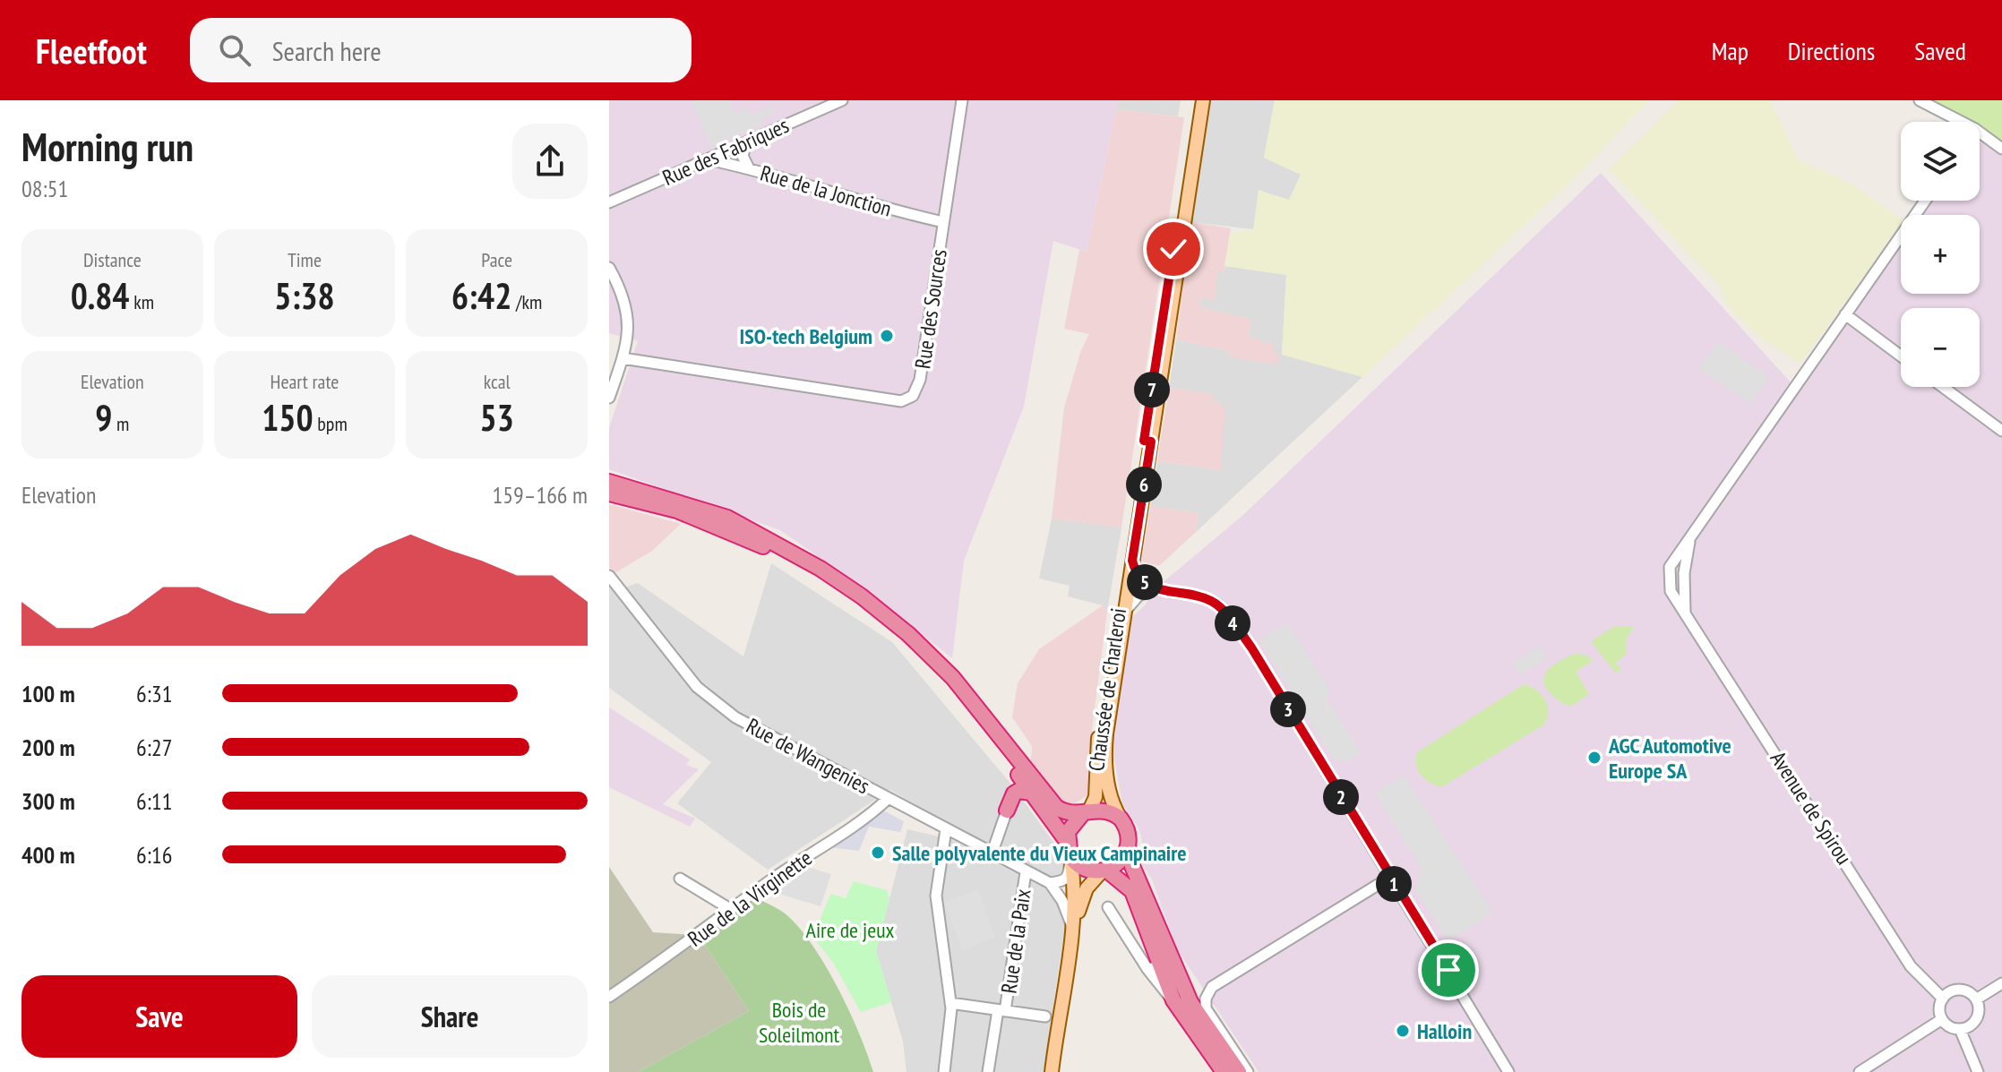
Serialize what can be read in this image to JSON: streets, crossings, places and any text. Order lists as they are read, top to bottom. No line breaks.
{"streets":{"main road":["Chaussée de Charleroi"],"street":["Rue des Fabriques","Rue de la Jonction","Rue des Sources","Rue de Wangenies","Avenue de Spirou","Rue de la Virginette","Rue de la Paix"]},"crossings":[["Rue des Fabriques","Rue de la Jonction"],["Rue de la Jonction","Rue des Sources"],["Rue de Wangenies","Rue de la Virginette"],["Rue de Wangenies","Rue de la Paix"]],"parks":["Aire de jeux","Bois de Soleilmont"],"places":["ISO-tech Belgium","AGC Automotive Europe SA","Salle polyvalente du Vieux Campinaire","Halloin"],"page":{"header":"Fleetfoot","search":"Search here","nav":["Map","Directions","Saved"],"heading":["Morning run","08:51"],"map_buttons":["+","−"],"stats":[["Distance","0.84 km"],["Time","5:38"],["Pace","6:42 /km"],["Elevation","9 m"],["Heart rate","150 bpm"],["kcal","53"]],"pins":["7","6","5","4","3","2","1"],"chart":["Elevation","159–166 m"],"list":[{"name":"100 m","note":"6:31"},{"name":"200 m","note":"6:27"},{"name":"300 m","note":"6:11"},{"name":"400 m","note":"6:16"}],"buttons":["Save","Share"]}}
